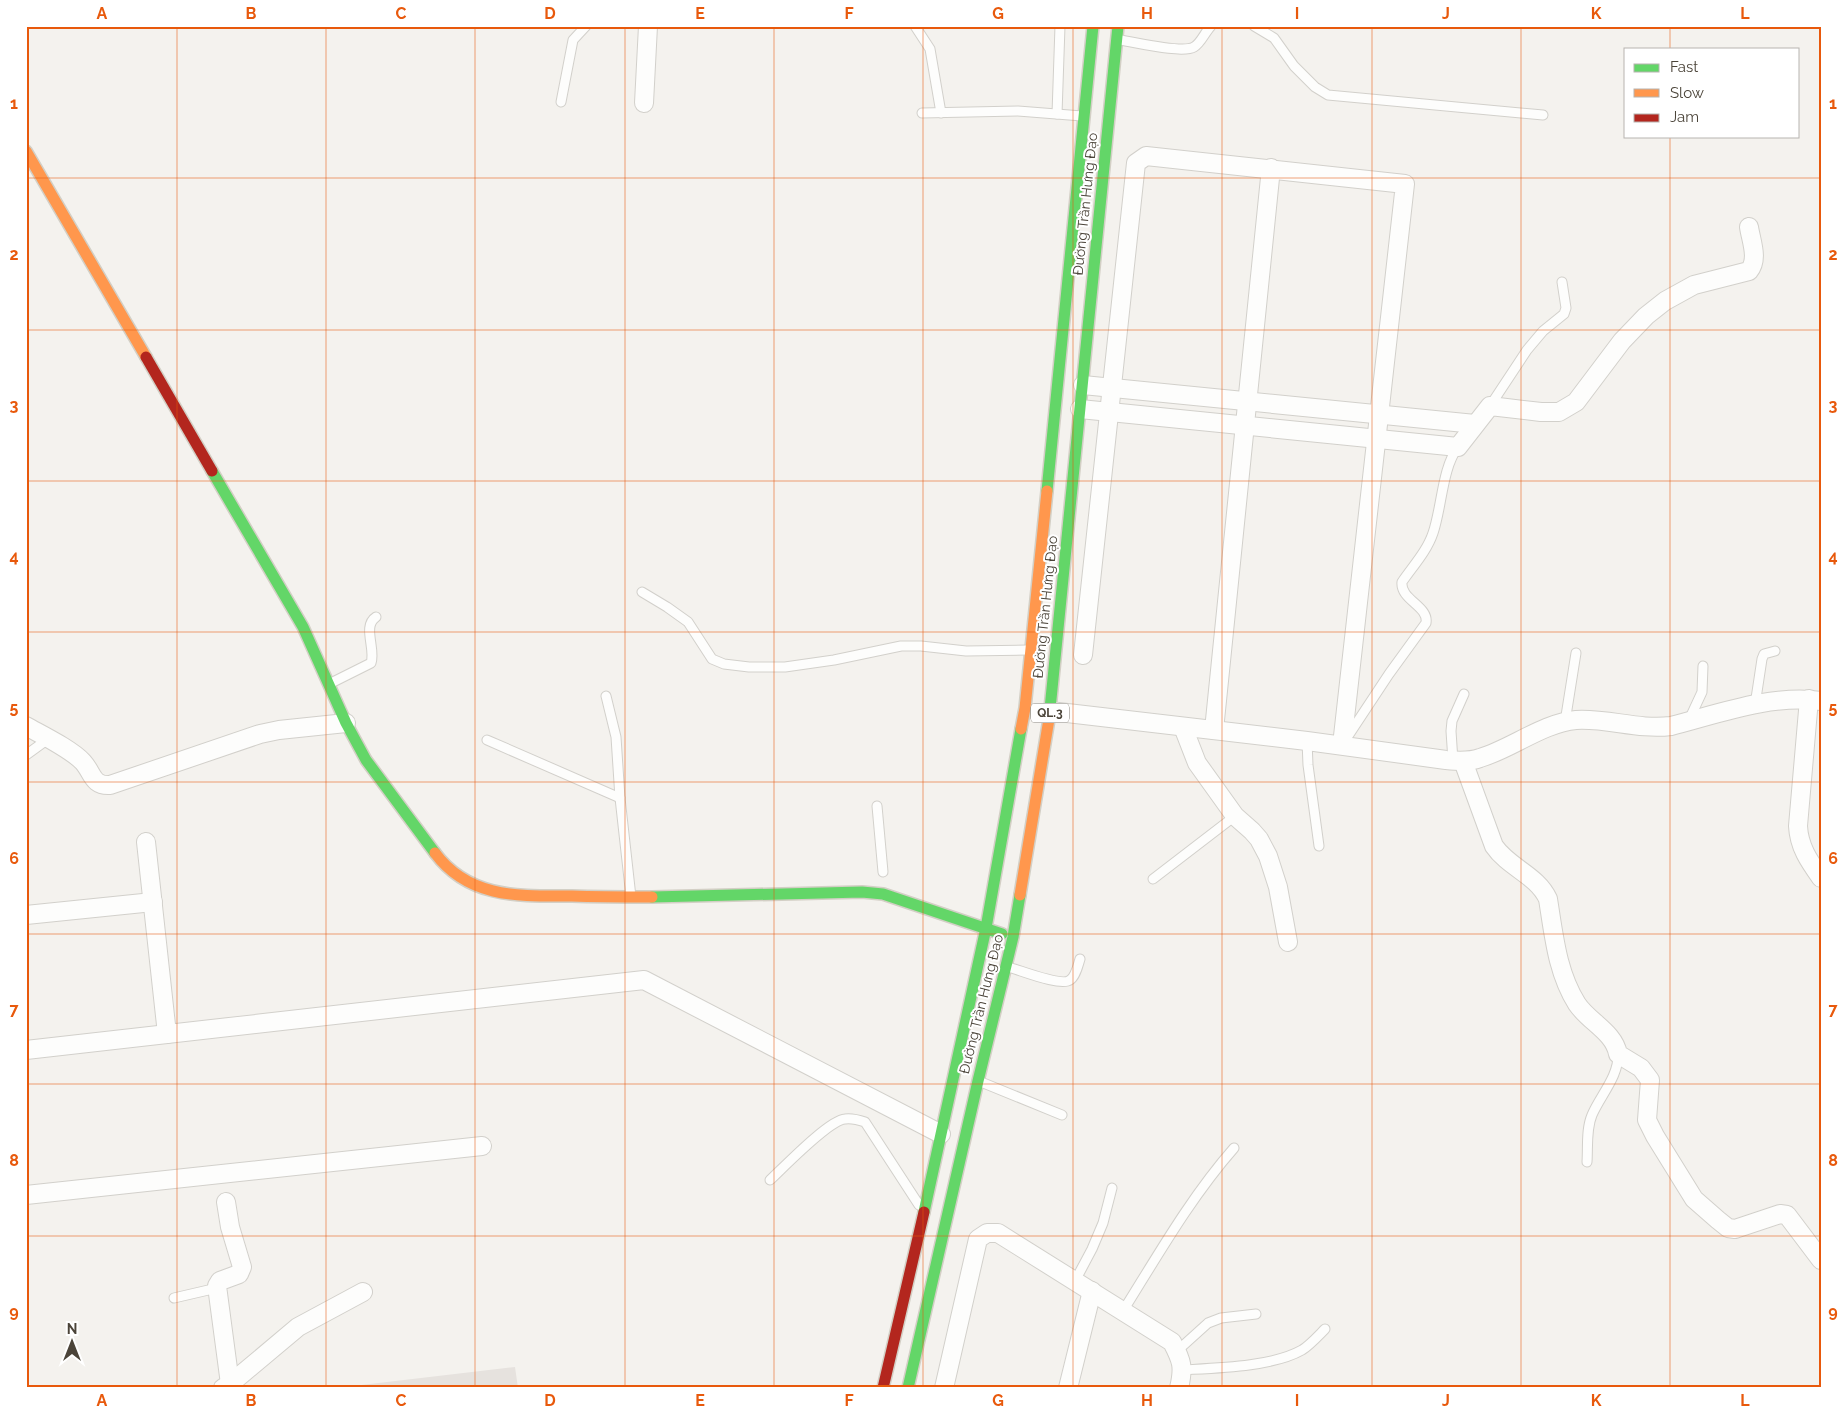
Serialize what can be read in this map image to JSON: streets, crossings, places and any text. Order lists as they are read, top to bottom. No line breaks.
{"streets":{"main road":["Đường Trần Hưng Đạo","QL.3"]},"legend":["Fast","Slow","Jam"],"north":"top","grid":{"columns":["A","B","C","D","E","F","G","H","I","J","K","L"],"rows":["1","2","3","4","5","6","7","8","9"]}}
